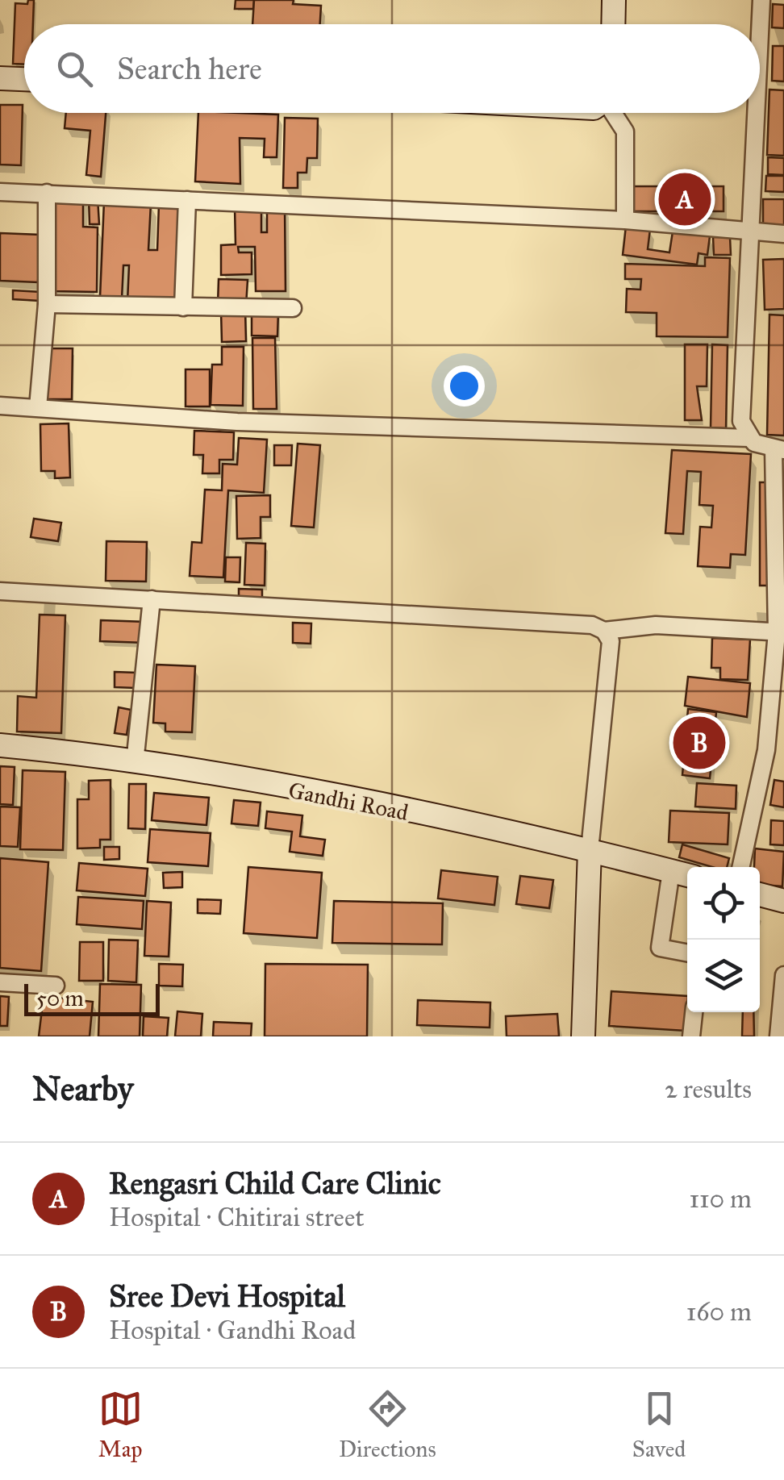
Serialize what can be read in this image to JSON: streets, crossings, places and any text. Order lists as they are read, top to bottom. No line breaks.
{"streets":{"street":["Gandhi Road"]},"scale_bar":"50 m","page":{"search":"Search here","pins":["A","B"],"scale":"50 m","heading":["Nearby","2 results"],"list":[{"mark":"A","name":"Rengasri Child Care Clinic","note":"Hospital · Chitirai street","value":"110 m"},{"mark":"B","name":"Sree Devi Hospital","note":"Hospital · Gandhi Road","value":"160 m"}],"nav":["Map","Directions","Saved"]}}
